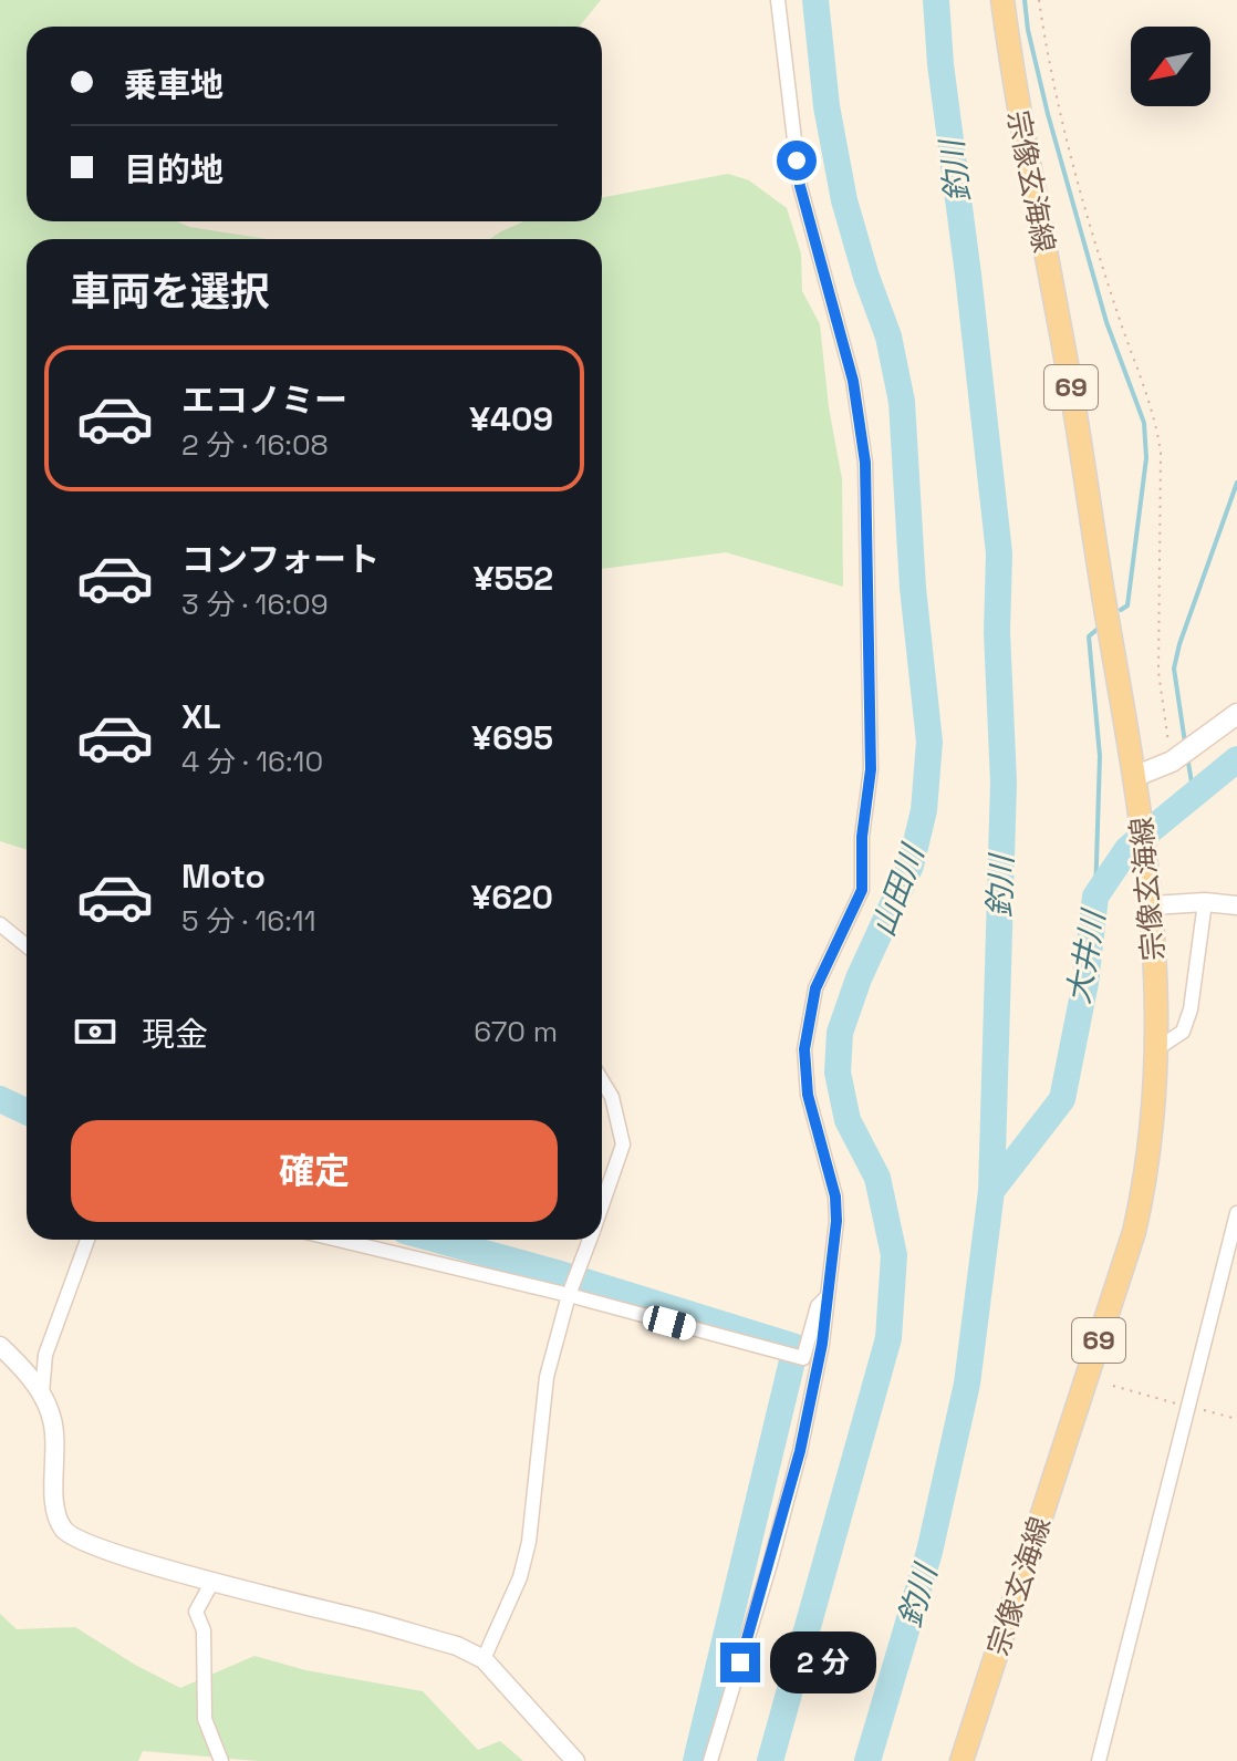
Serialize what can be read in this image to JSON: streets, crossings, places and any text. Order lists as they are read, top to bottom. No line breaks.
{"streets":{"main road":["宗像玄海線","69"]},"water":["釣川","山田川","大井川"],"north":"bottom left","page":{"banner":["乗車地","目的地"],"heading":"車両を選択","list":[{"name":"エコノミー","note":"2 分 · 16:08","value":"¥409"},{"name":"コンフォート","note":"3 分 · 16:09","value":"¥552"},{"name":"XL","note":"4 分 · 16:10","value":"¥695"},{"name":"Moto","note":"5 分 · 16:11","value":"¥620"}],"pay":["現金","670 m"],"buttons":"確定","bubble":"2 分"}}
